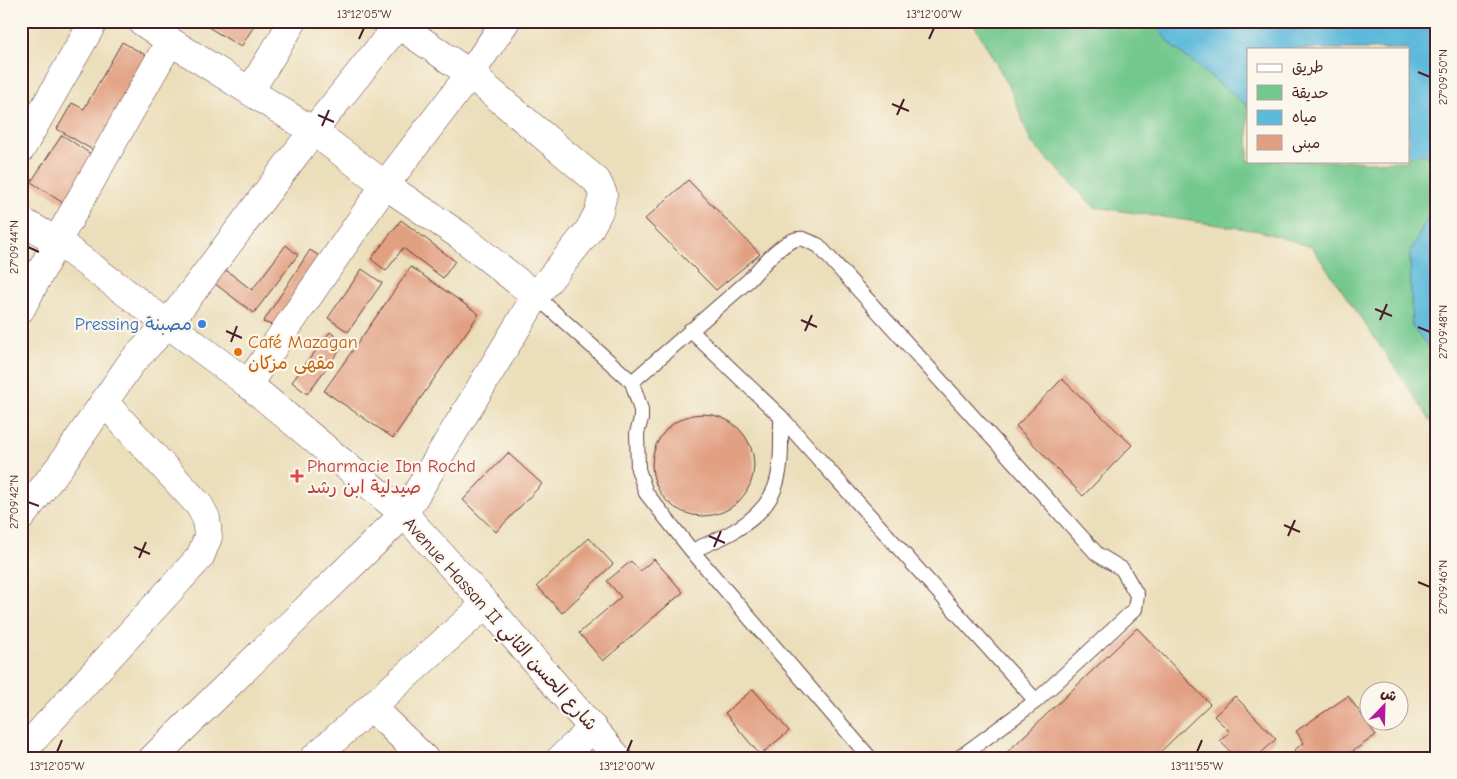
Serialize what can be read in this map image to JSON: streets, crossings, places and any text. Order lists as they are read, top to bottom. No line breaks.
{"streets":{"street":["Avenue Hassan II شارع الحسن الثاني"]},"places":{"other":["Pressing مصبنة","Café Mazagan مقهى مزكان"],"health":["Pharmacie Ibn Rochd صيدلية ابن رشد"]},"legend":["طريق","حديقة","مياه","مبنى"],"north":"top right","coordinates":["13°12'05\"W","13°12'00\"W","27°09'50\"N","27°09'44\"N","27°09'48\"N","27°09'42\"N","27°09'46\"N","13°11'55\"W"]}
